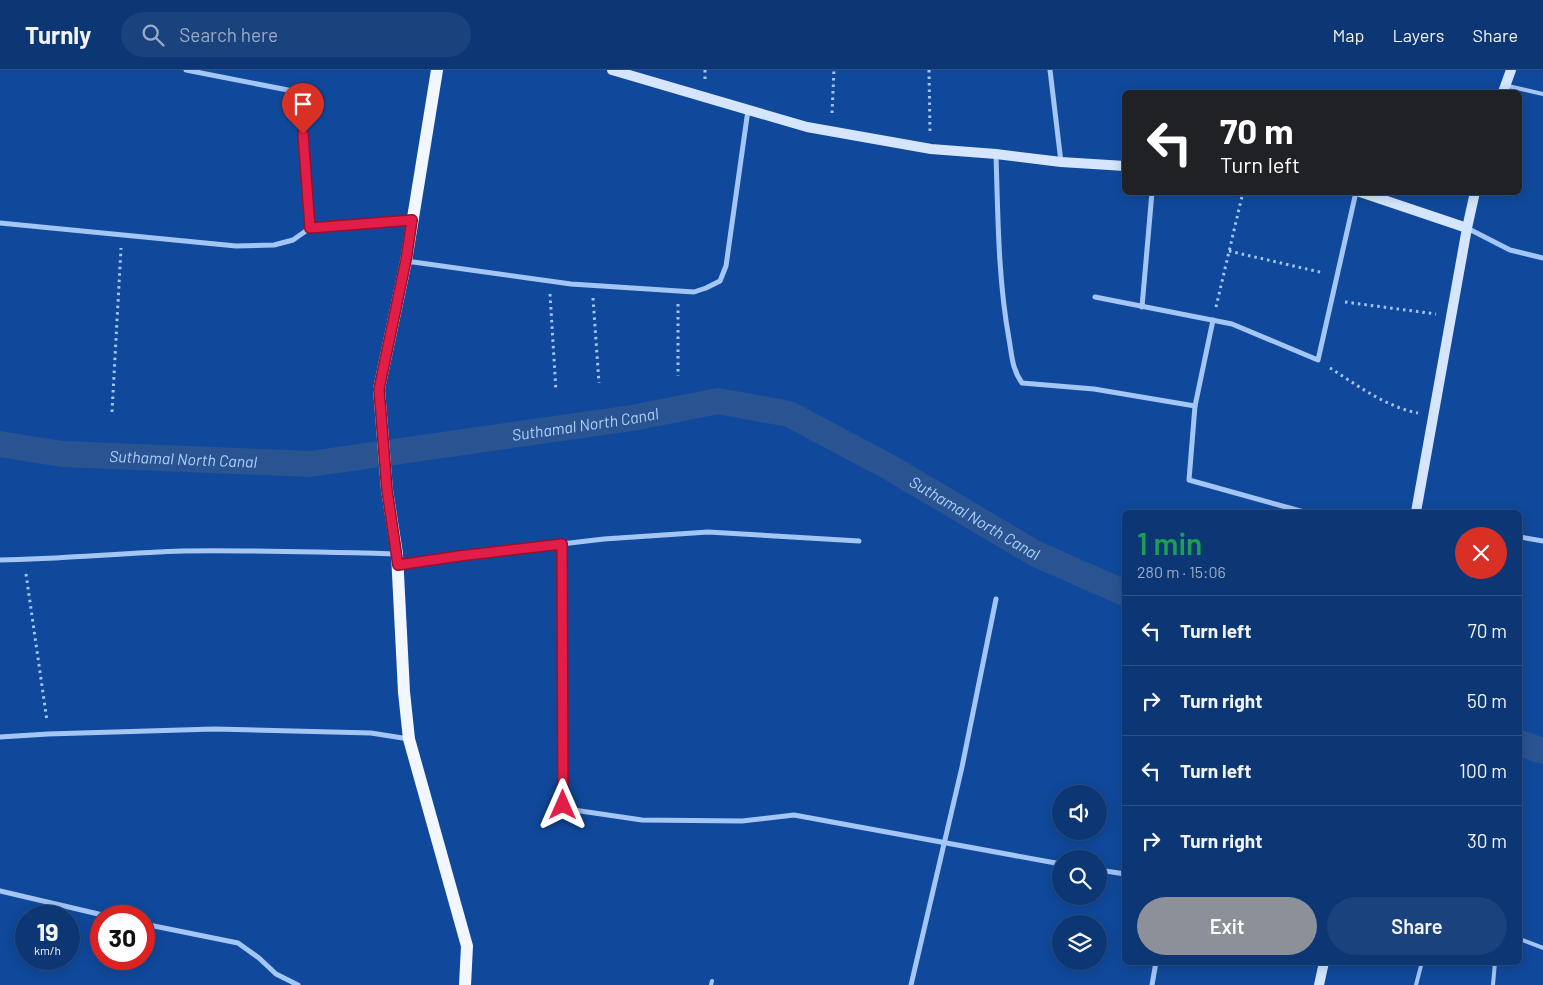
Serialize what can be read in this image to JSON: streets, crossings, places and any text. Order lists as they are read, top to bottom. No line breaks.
{"water":["Suthamal North Canal"],"page":{"header":"Turnly","search":"Search here","nav":["Map","Layers","Share"],"turn":["70 m","Turn left"],"heading":["1 min","280 m · 15:06"],"list":[{"name":"Turn left","value":"70 m"},{"name":"Turn right","value":"50 m"},{"name":"Turn left","value":"100 m"},{"name":"Turn right","value":"30 m"}],"buttons":["Exit","Share"],"speed":"19 km/h","limit":"30"}}
